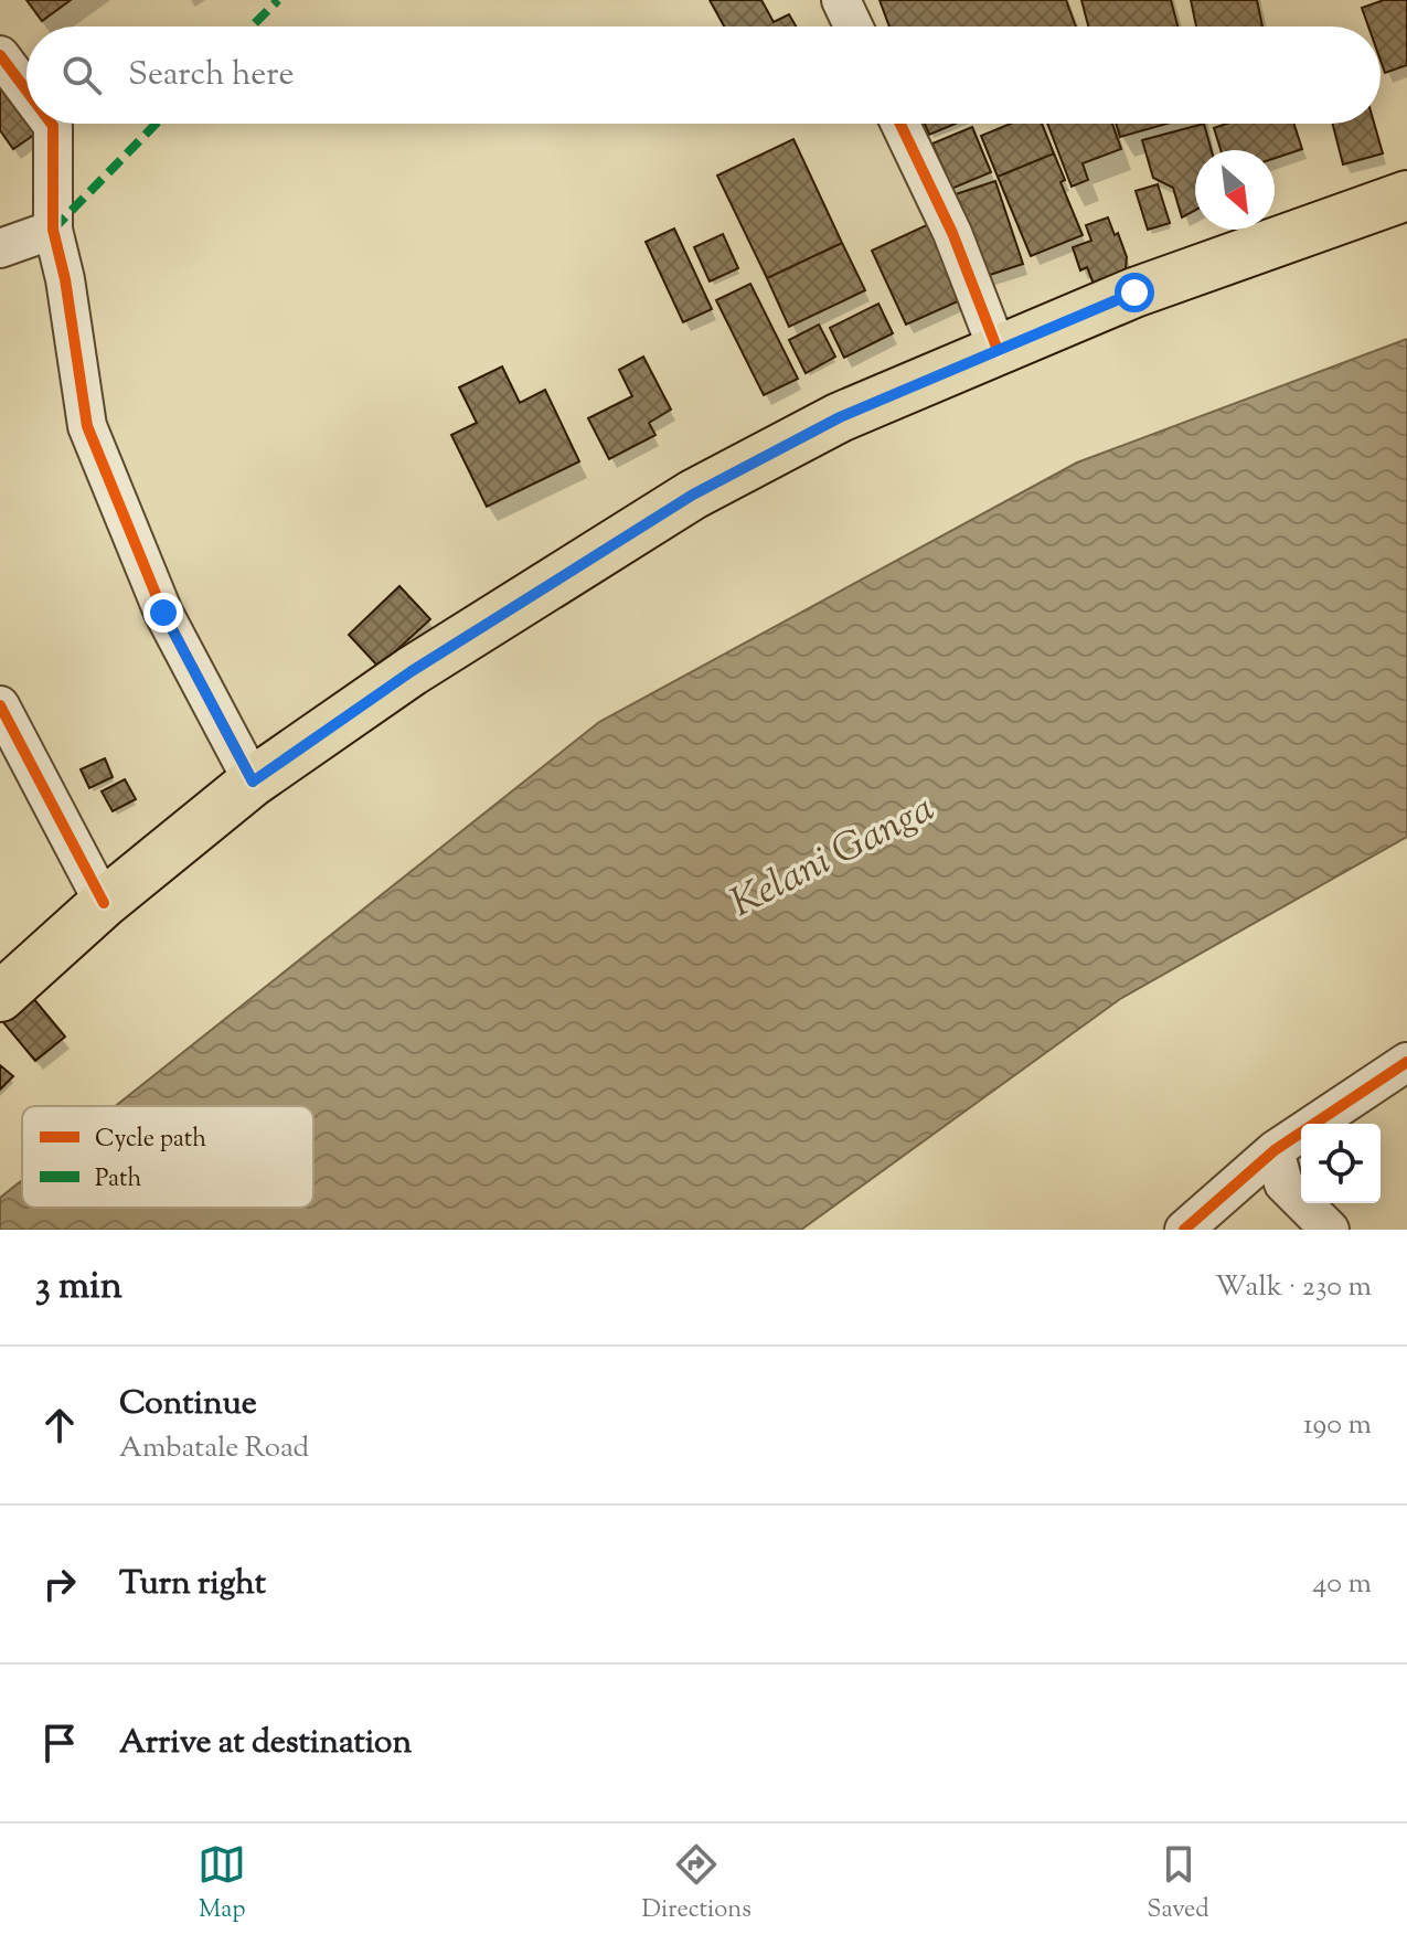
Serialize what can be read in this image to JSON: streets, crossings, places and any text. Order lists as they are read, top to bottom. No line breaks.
{"water":["Kelani Ganga"],"legend":["Cycle path","Path"],"north":"bottom right","page":{"search":"Search here","heading":["3 min","Walk · 230 m"],"list":[["Continue","Ambatale Road","190 m"],["Turn right","40 m"],"Arrive at destination"],"nav":["Map","Directions","Saved"]}}
